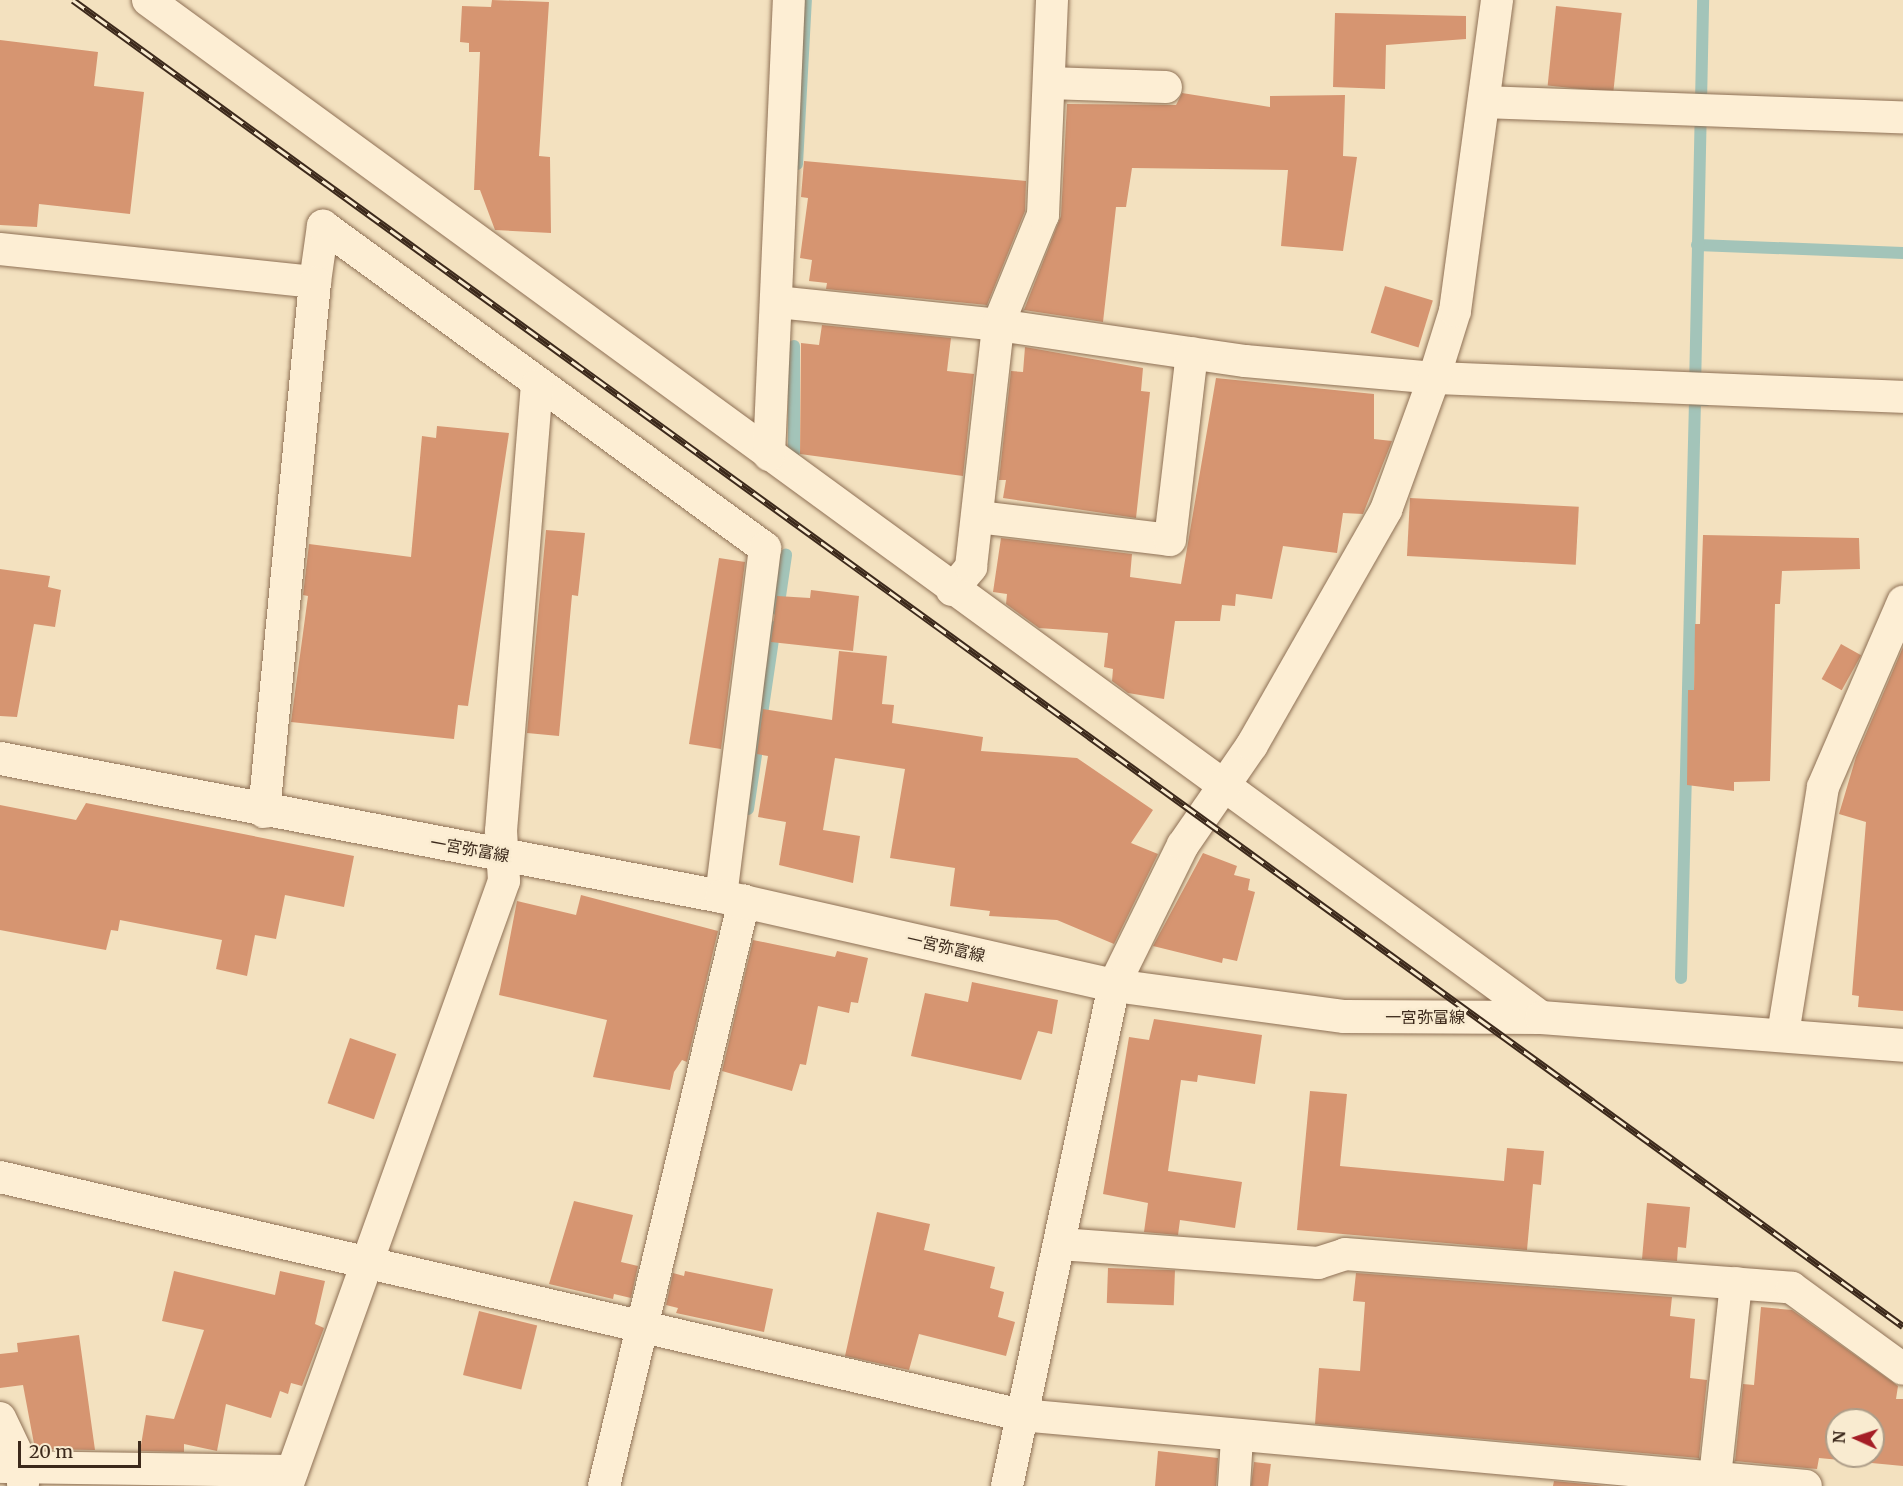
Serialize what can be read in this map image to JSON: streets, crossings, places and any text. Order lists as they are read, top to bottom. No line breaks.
{"streets":{"main road":["一宮弥富線"]},"scale_bar":"20 m","north":"left"}
